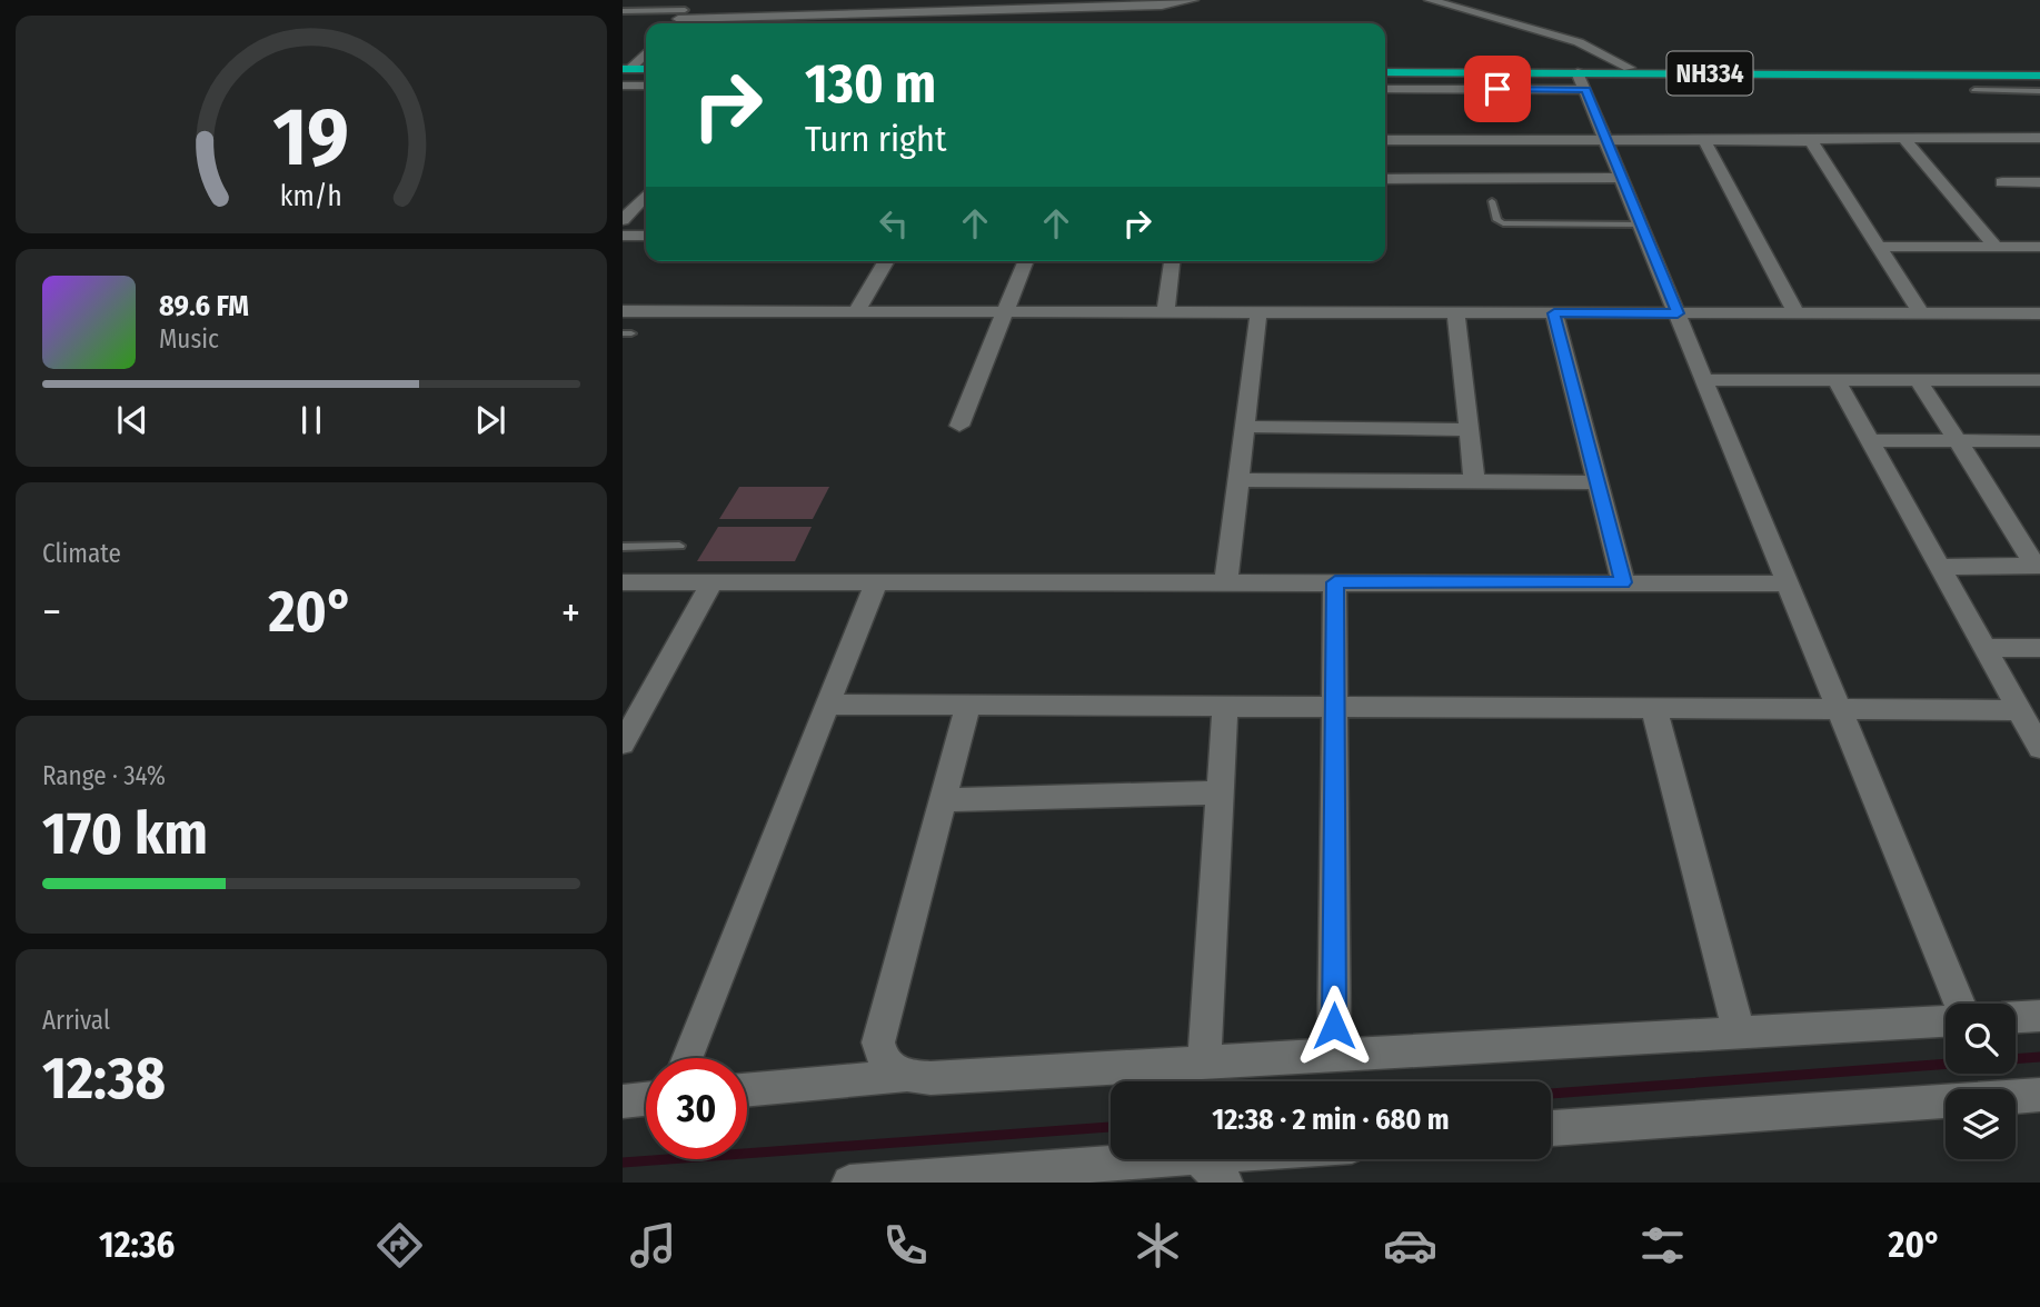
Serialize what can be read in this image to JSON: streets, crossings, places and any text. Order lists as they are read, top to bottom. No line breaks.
{"streets":{"highway":["NH334"]},"page":{"turn":["130 m","Turn right"],"song":["89.6 FM","Music"],"tile":["Climate",["Range · 34%","170 km"],["Arrival","12:38"]],"heat":["−","20°","+"],"limit":"30","trip":"12:38 · 2 min · 680 m","tabs":["12:36","20°"],"gauge":["19","km/h"]}}
